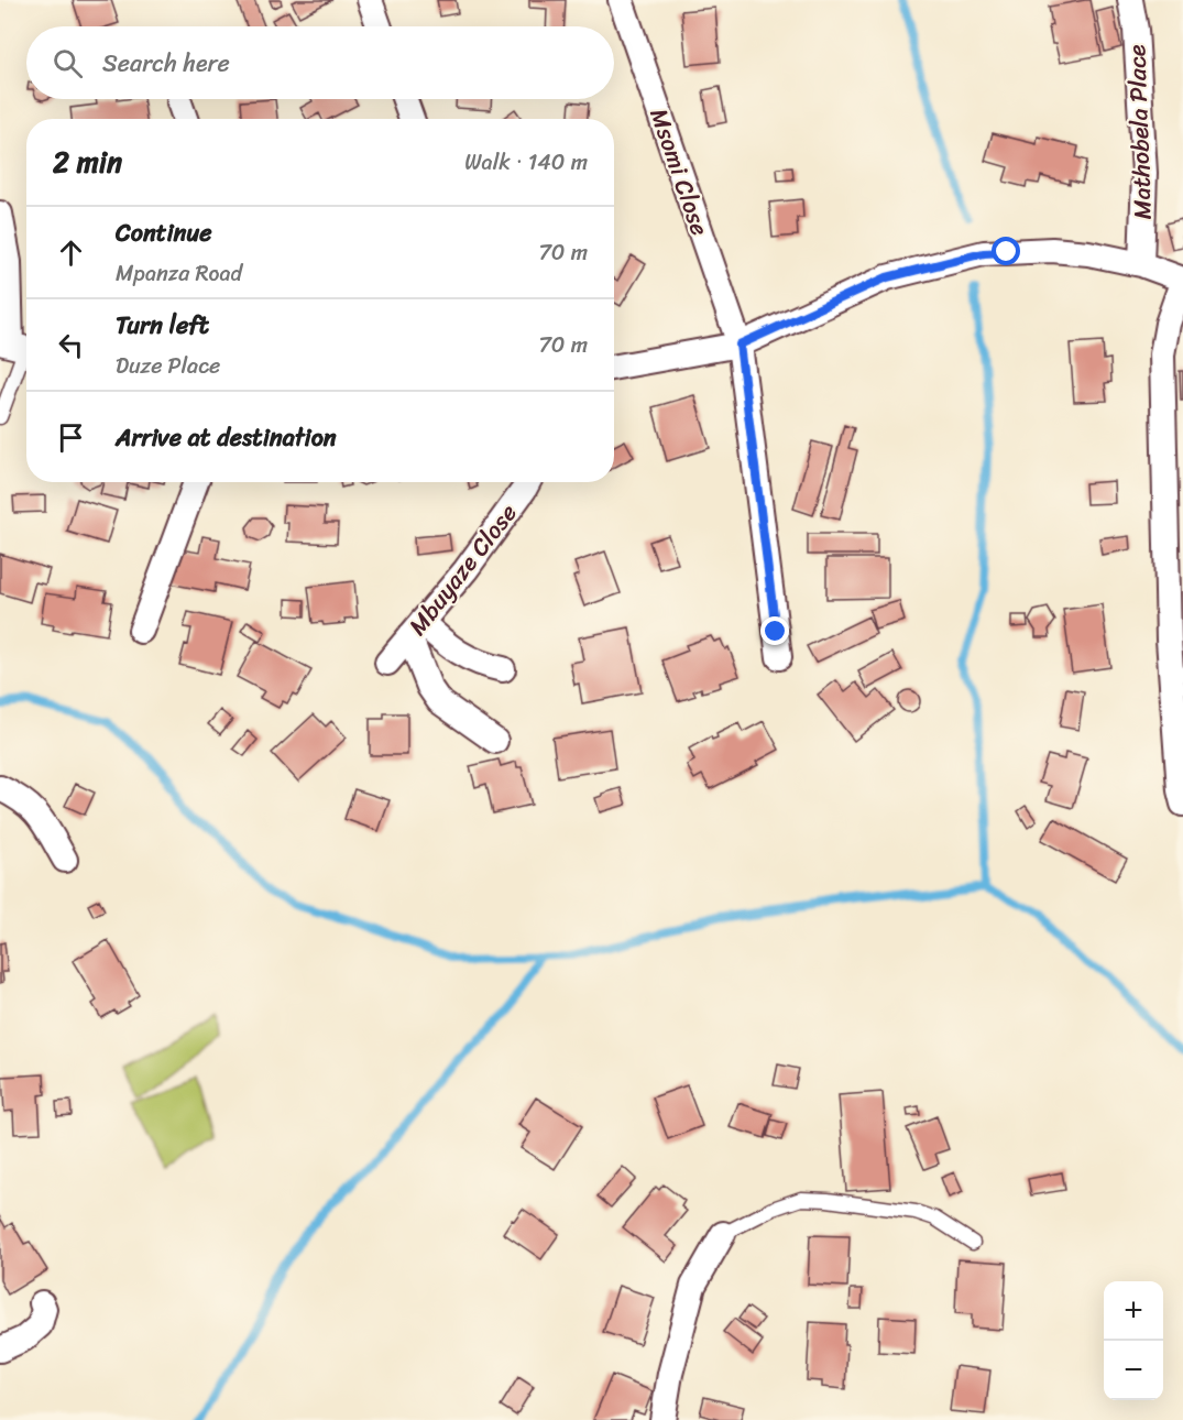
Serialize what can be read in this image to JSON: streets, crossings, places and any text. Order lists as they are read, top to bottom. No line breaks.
{"streets":{"street":["Mathobela Place","Msomi Close","Mbuyaze Close"]},"page":{"search":"Search here","heading":["2 min","Walk · 140 m"],"list":[["Continue","Mpanza Road","70 m"],["Turn left","Duze Place","70 m"],"Arrive at destination"],"map_buttons":["+","−"]}}
